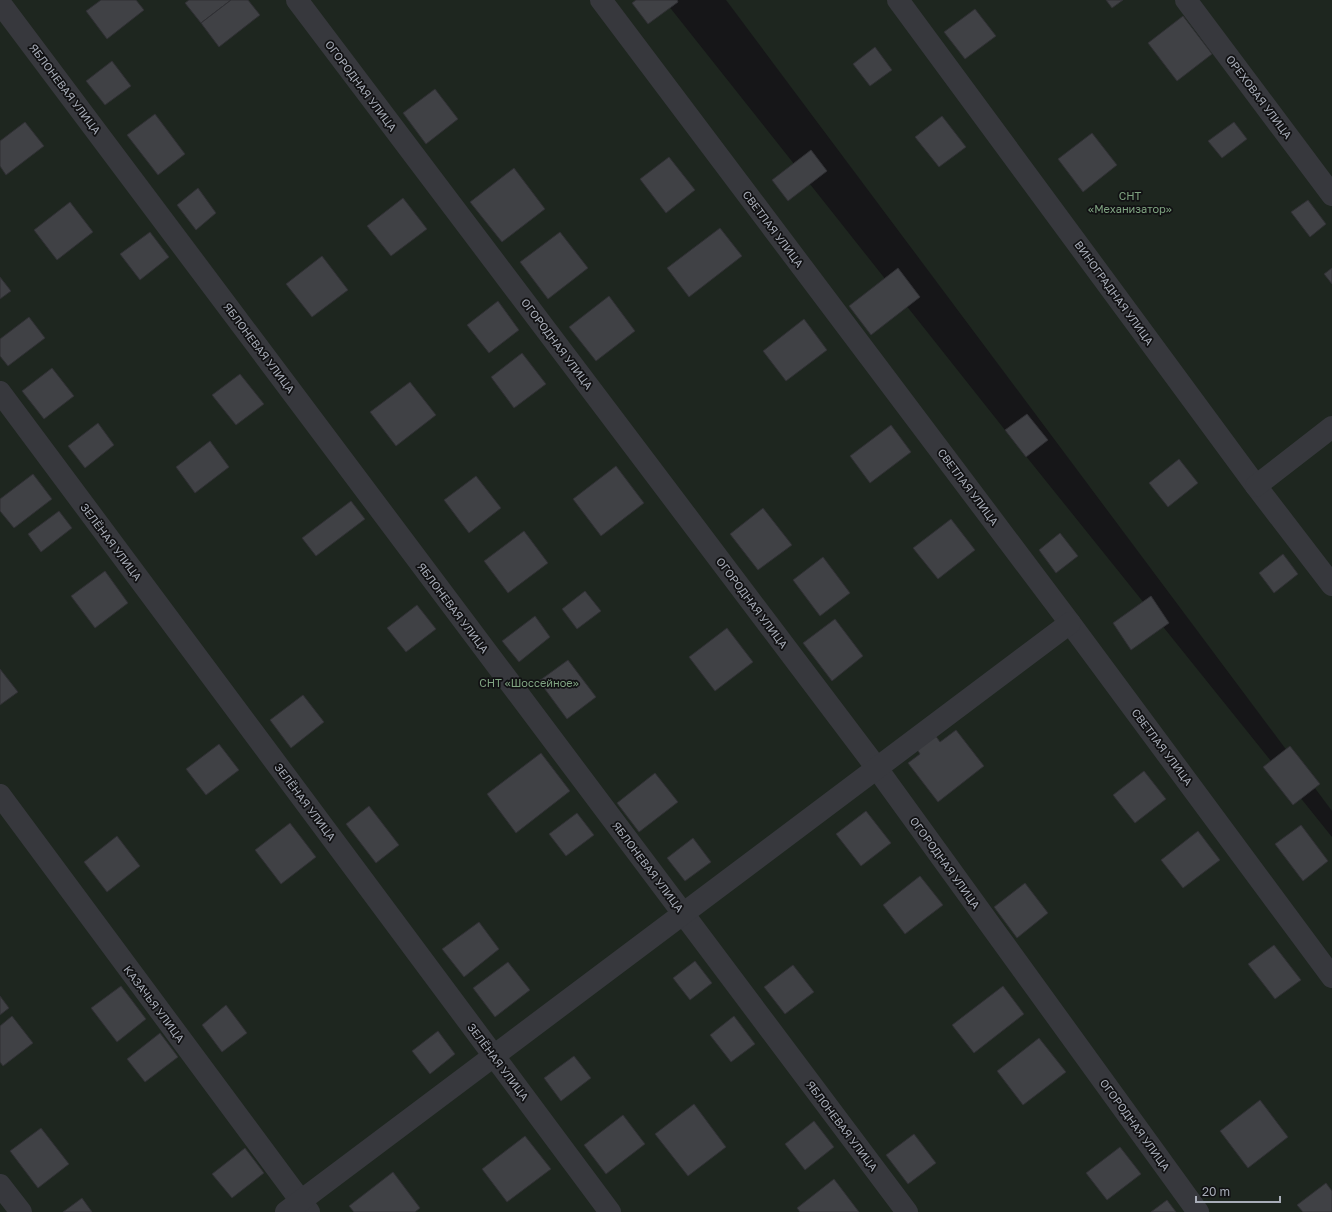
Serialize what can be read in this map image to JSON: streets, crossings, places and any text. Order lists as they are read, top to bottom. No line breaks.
{"streets":{"street":["ОГОРОДНАЯ УЛИЦА","ЯБЛОНЕВАЯ УЛИЦА","ОРЕХОВАЯ УЛИЦА","СВЕТЛАЯ УЛИЦА","ВИНОГРАДНАЯ УЛИЦА","ЗЕЛЁНАЯ УЛИЦА","КАЗАЧЬЯ УЛИЦА"]},"parks":["СНТ «Механизатор»","СНТ «Шоссейное»"],"scale_bar":"20 m"}
